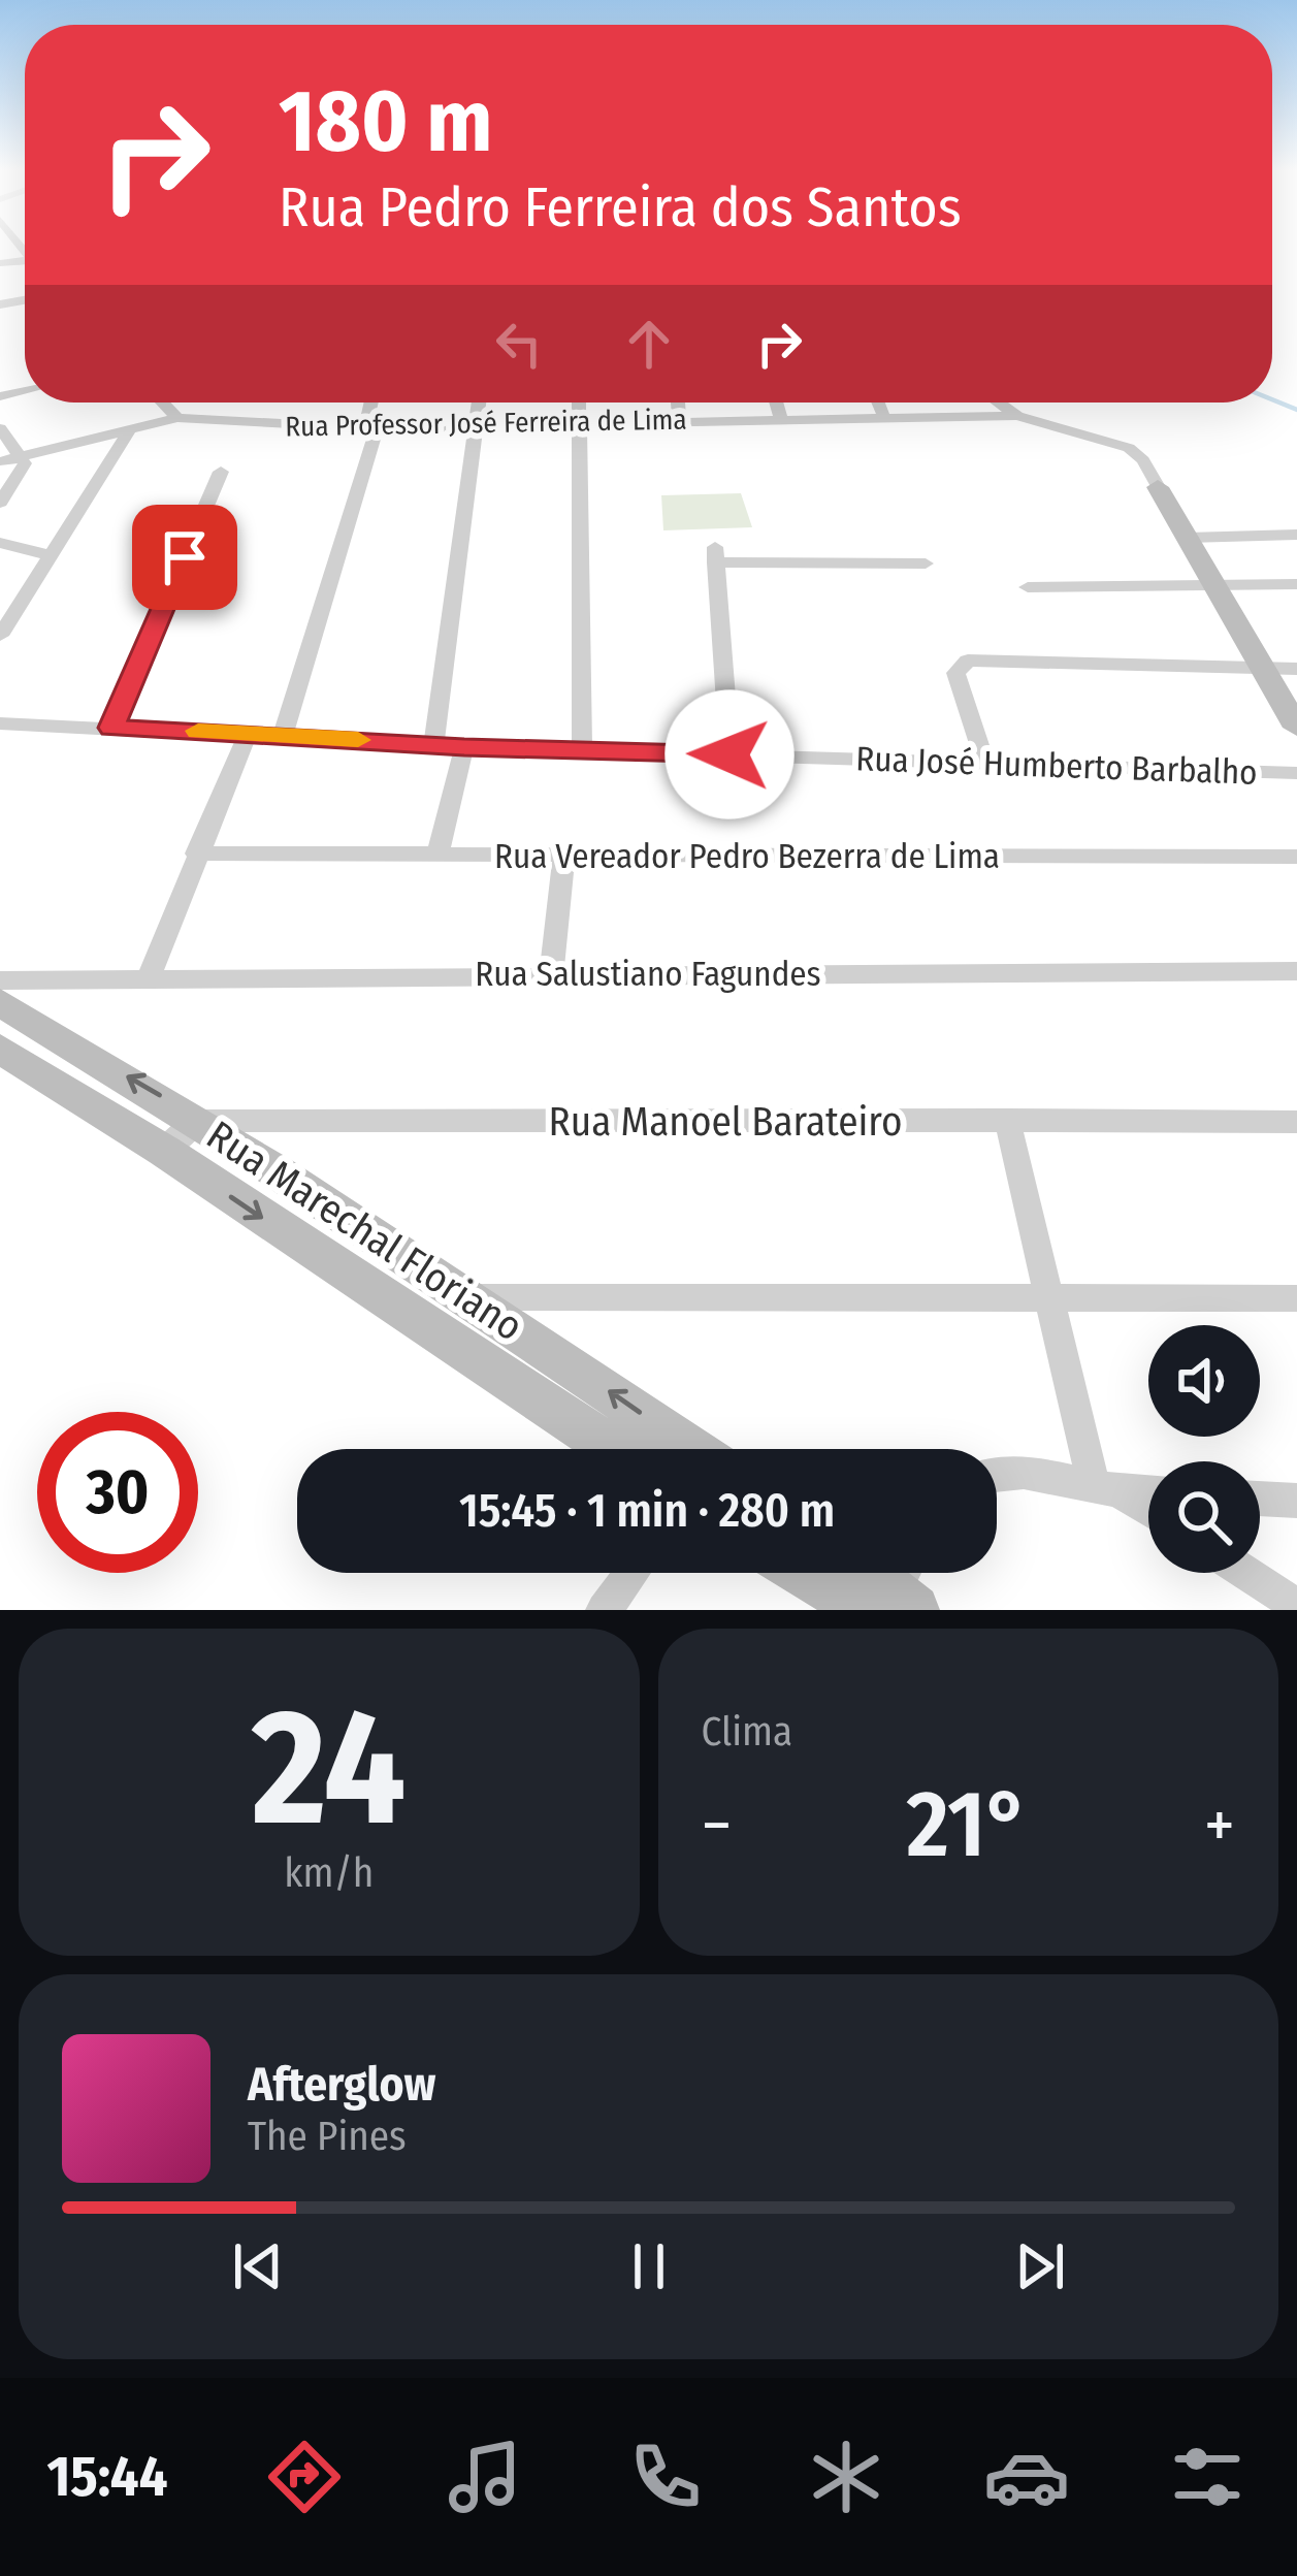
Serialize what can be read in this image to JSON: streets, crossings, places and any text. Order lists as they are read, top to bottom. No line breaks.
{"streets":{"street":["Rua Professor José Ferreira de Lima","Rua José Humberto Barbalho","Rua Vereador Pedro Bezerra de Lima","Rua Salustiano Fagundes","Rua Manoel Barateiro","Rua Marechal Floriano"]},"crossings":[["Rua Manoel Barateiro","Rua Marechal Floriano"]],"page":{"turn":["180 m","Rua Pedro Ferreira dos Santos"],"limit":"30","trip":"15:45 · 1 min · 280 m","tile":[["24","km/h"],"Clima"],"heat":["−","21°","+"],"song":["Afterglow","The Pines"],"tabs":"15:44"}}
